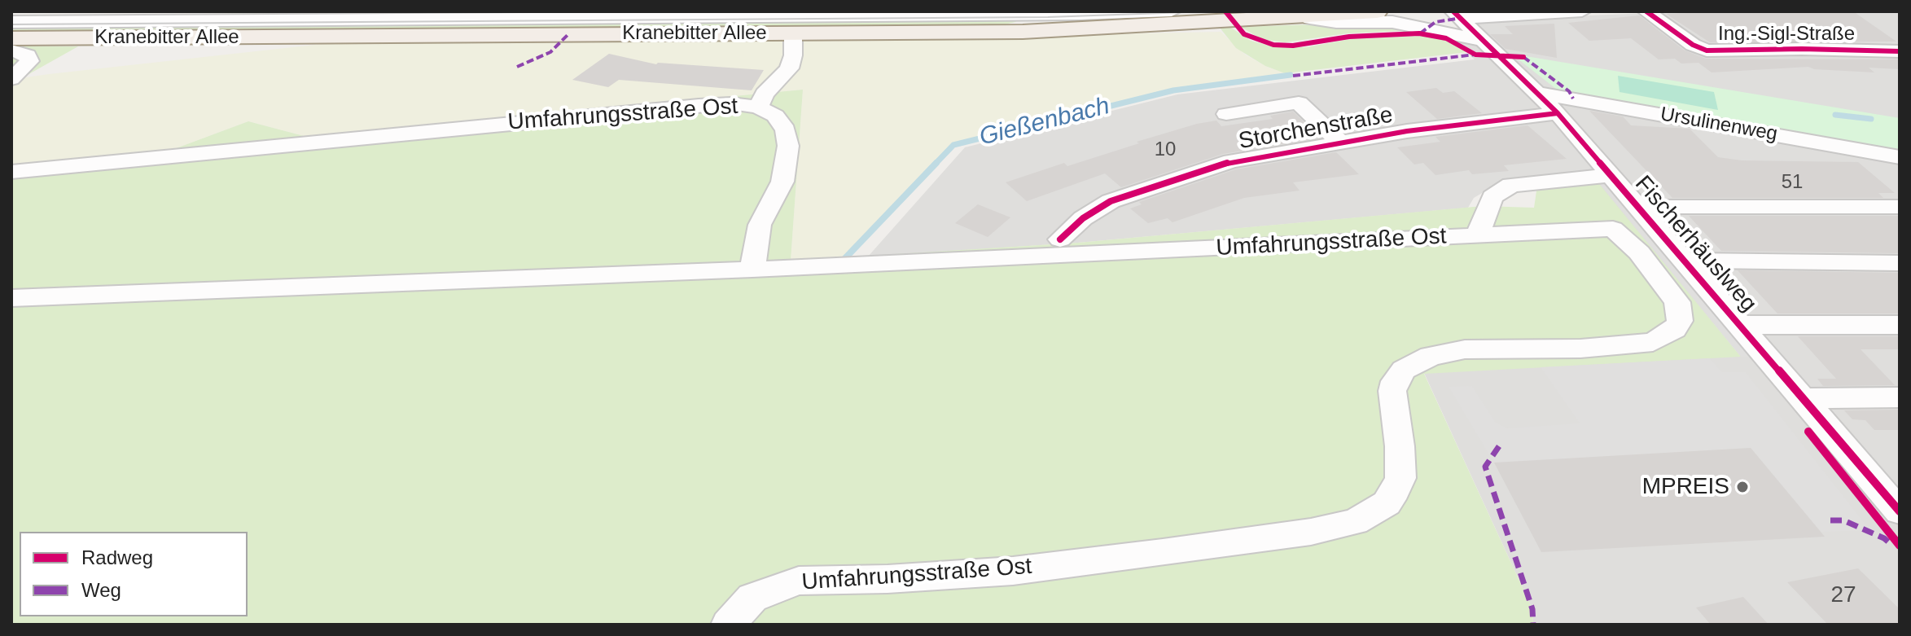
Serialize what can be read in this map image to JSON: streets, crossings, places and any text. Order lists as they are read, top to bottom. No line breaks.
{"streets":{"main road":["Kranebitter Allee"],"street":["Ing.-Sigl-Straße","Umfahrungsstraße Ost","Ursulinenweg","Storchenstraße","Fischerhäuslweg"]},"crossings":[["Umfahrungsstraße Ost","Fischerhäuslweg"],["Ursulinenweg","Fischerhäuslweg"],["Storchenstraße","Fischerhäuslweg"]],"water":["Gießenbach"],"places":["MPREIS"],"house_numbers":["10","51","27"],"legend":["Radweg","Weg"]}
